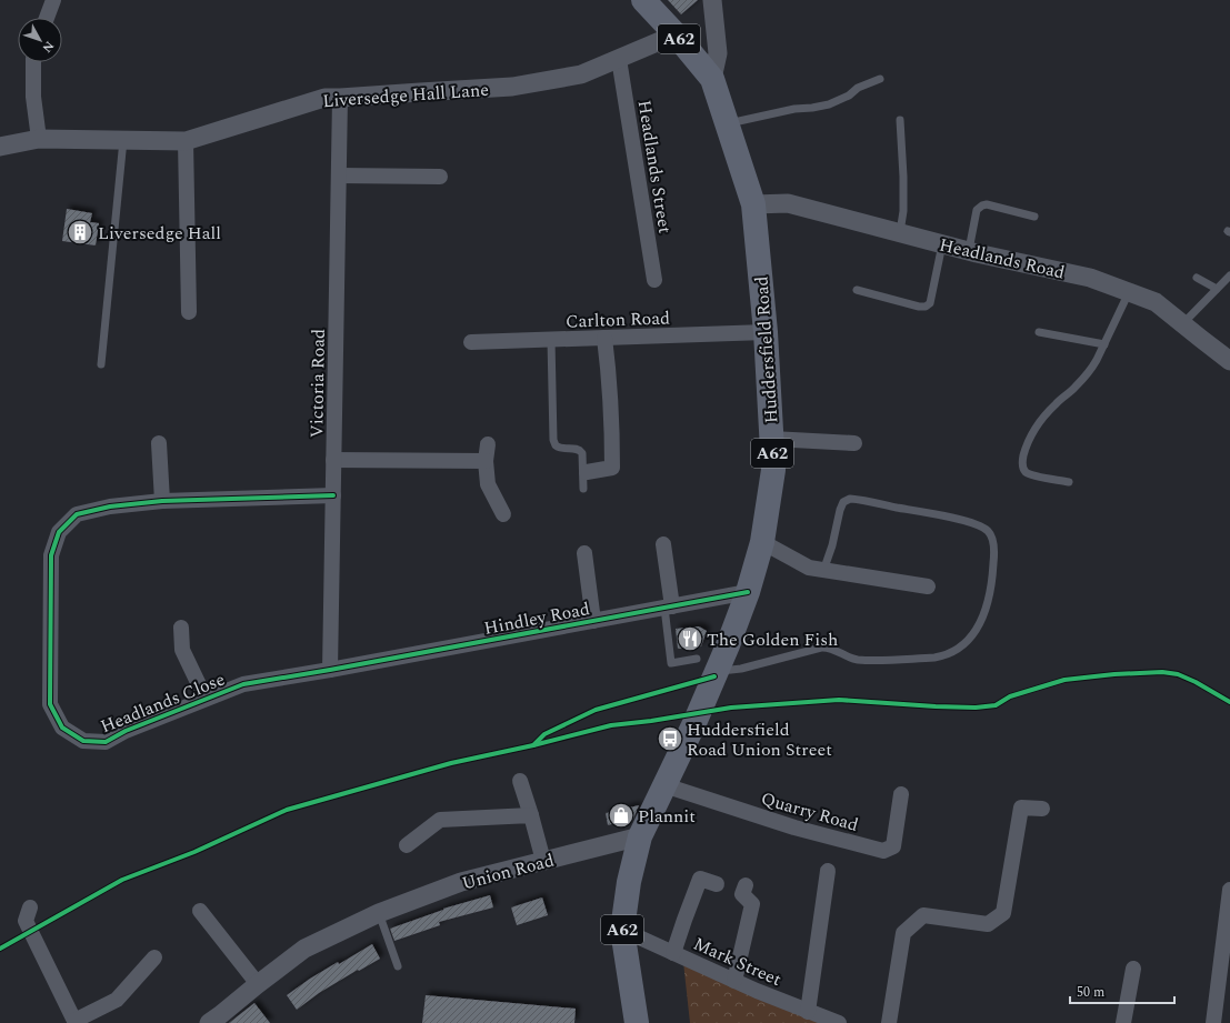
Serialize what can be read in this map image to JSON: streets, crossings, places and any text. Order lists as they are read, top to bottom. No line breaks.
{"streets":{"main road":["A62","Huddersfield Road"],"street":["Liversedge Hall Lane","Headlands Street","Headlands Road","Carlton Road","Victoria Road","Hindley Road","Headlands Close","Quarry Road","Union Road","Mark Street"]},"crossings":[["Liversedge Hall Lane","Headlands Street"],["Liversedge Hall Lane","Huddersfield Road"],["Liversedge Hall Lane","Victoria Road"],["Headlands Road","Huddersfield Road"],["Carlton Road","Huddersfield Road"],["Huddersfield Road","Hindley Road"],["Huddersfield Road","Quarry Road"],["Huddersfield Road","Union Road"],["Huddersfield Road","Mark Street"],["Victoria Road","Hindley Road"],["Victoria Road","Headlands Close"],["Hindley Road","Headlands Close"]],"places":{"building":["Liversedge Hall"],"restaurant":["The Golden Fish"],"bus stop":["Huddersfield Road Union Street"],"shop":["Plannit"]},"scale_bar":"50 m","north":"bottom right"}
